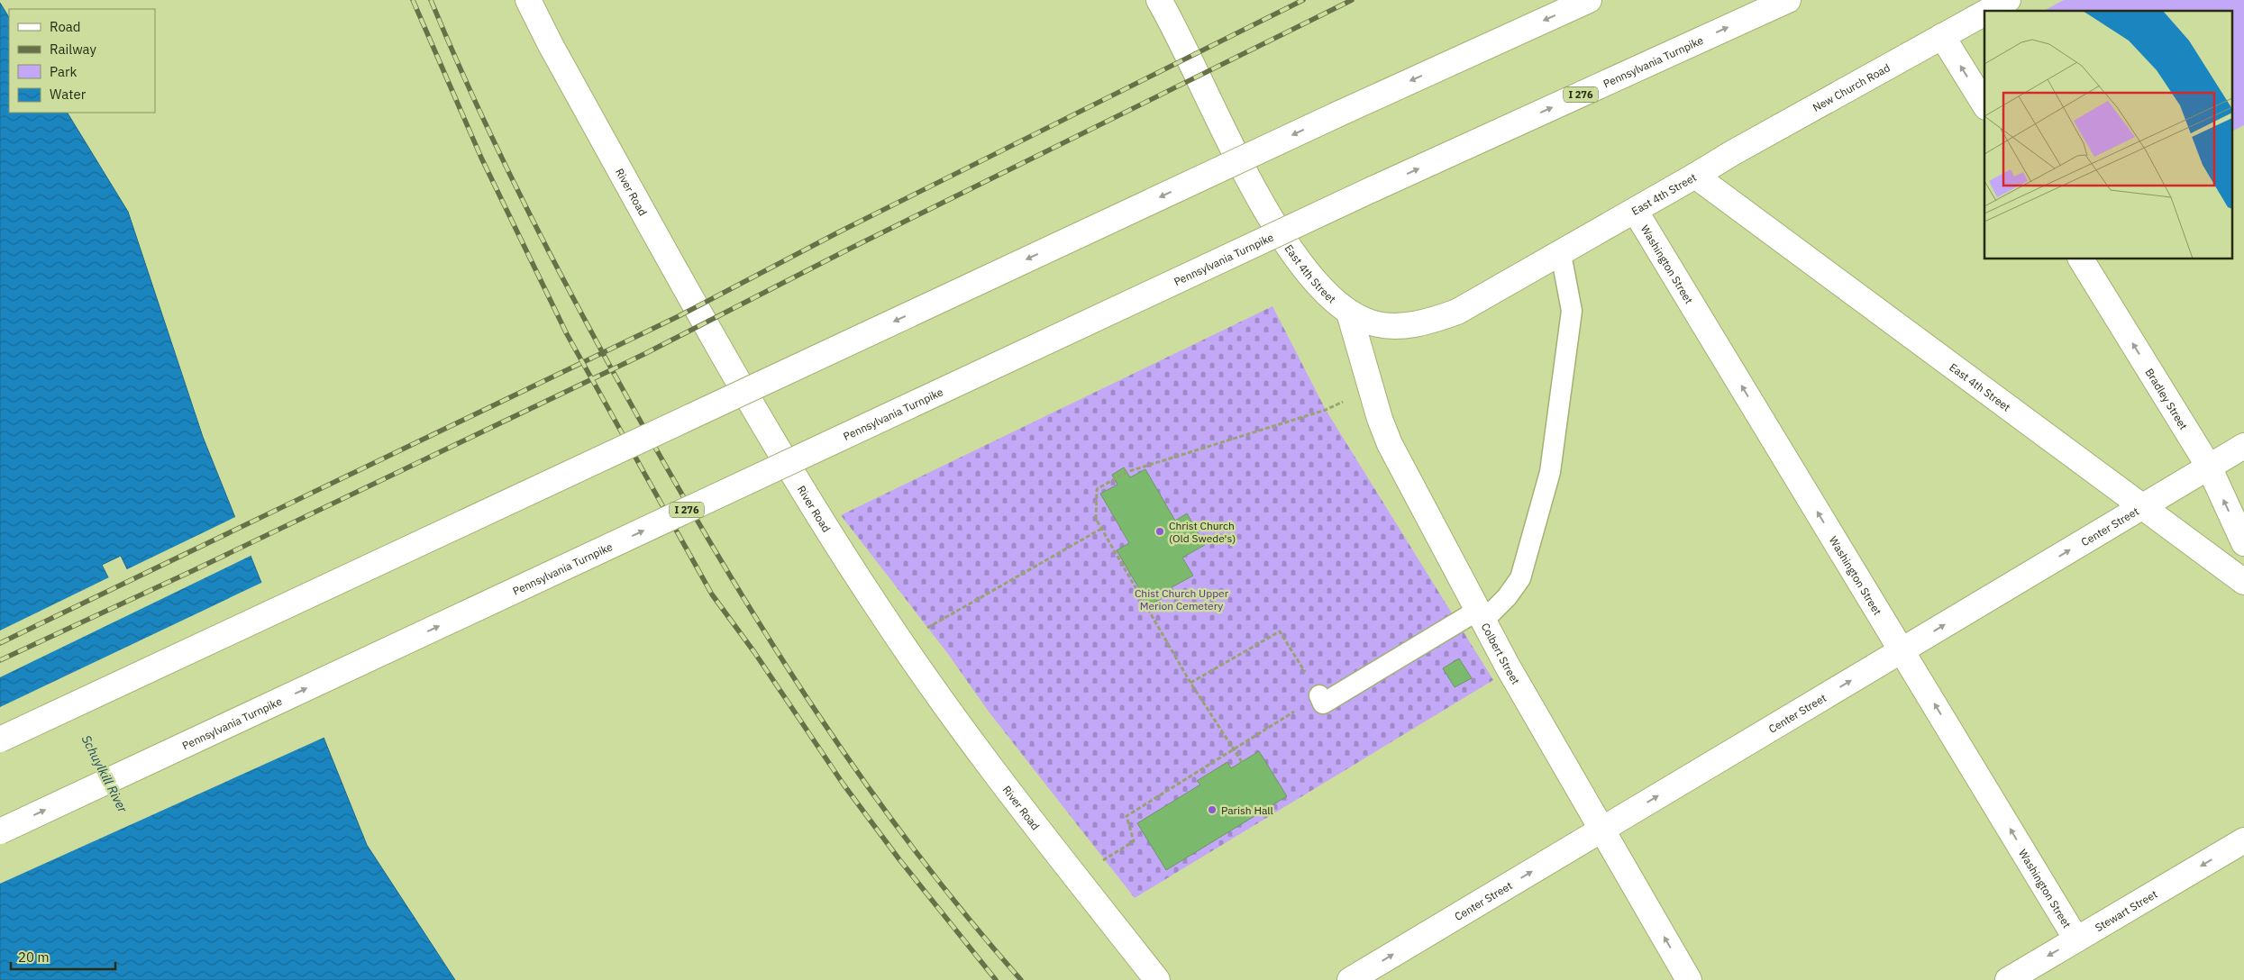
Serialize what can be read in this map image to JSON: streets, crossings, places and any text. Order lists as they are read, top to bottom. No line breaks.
{"streets":{"main road":["Pennsylvania Turnpike","New Church Road","I 276","River Road","East 4th Street","Washington Street","Bradley Street","Center Street","Colbert Street","Stewart Street"]},"crossings":[["New Church Road","East 4th Street"],["East 4th Street","Washington Street"],["East 4th Street","Center Street"],["East 4th Street","Colbert Street"],["Washington Street","Center Street"],["Washington Street","Stewart Street"],["Bradley Street","Center Street"],["Center Street","Colbert Street"]],"one_way":["Washington Street","Bradley Street","Center Street","Stewart Street"],"water":["Schuylkill River"],"parks":["Chist Church Upper Merion Cemetery"],"places":["Christ Church (Old Swede's)","Parish Hall"],"legend":["Road","Railway","Park","Water"],"scale_bar":"20 m"}
